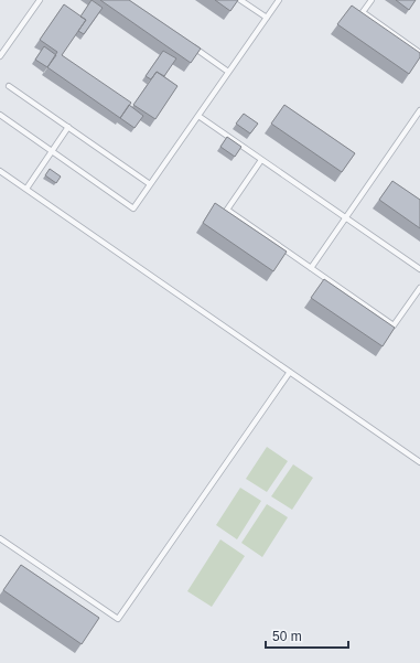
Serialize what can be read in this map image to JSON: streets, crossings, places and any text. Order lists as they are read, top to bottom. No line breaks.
{"scale_bar":"50 m"}
